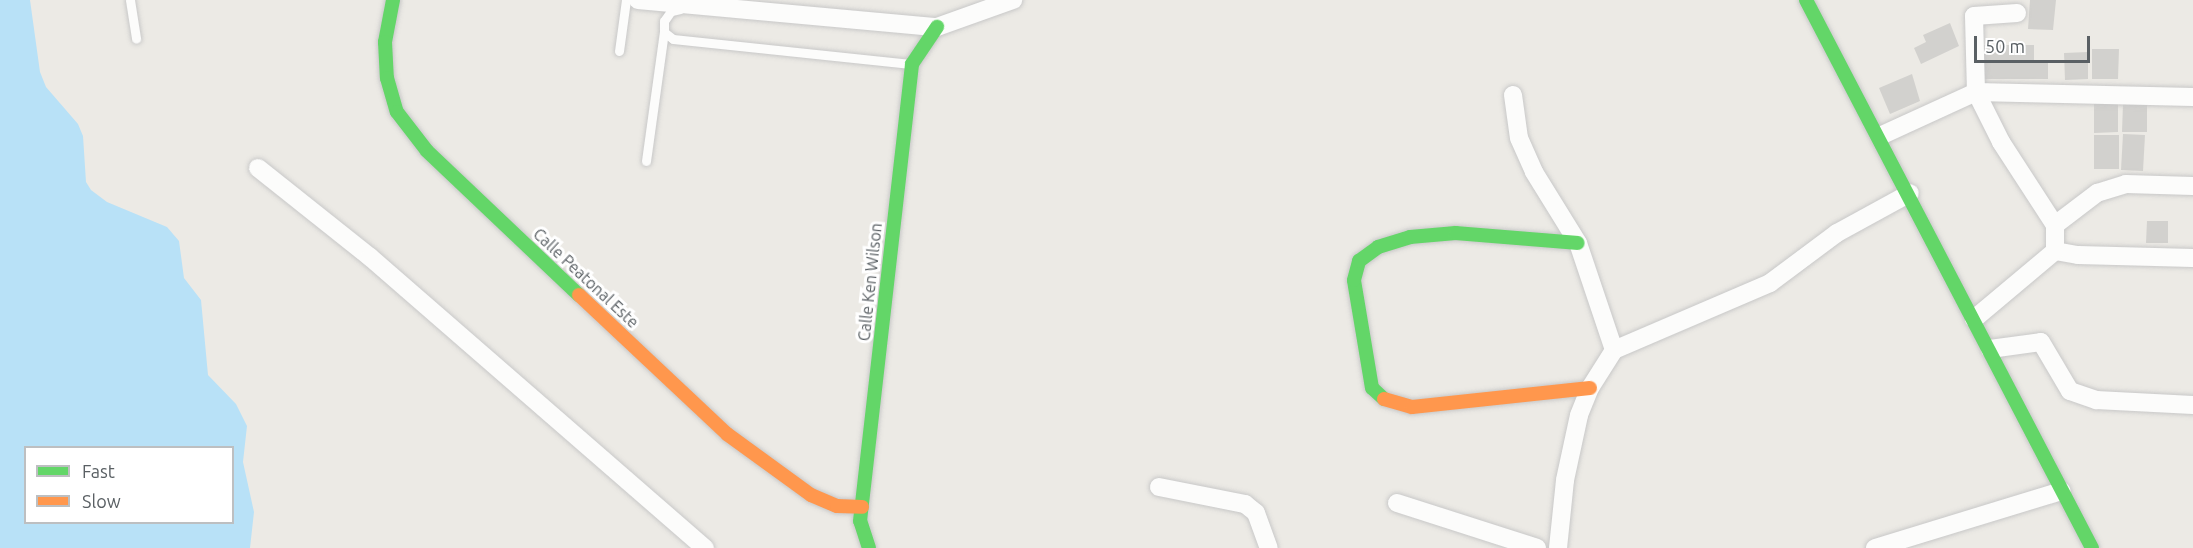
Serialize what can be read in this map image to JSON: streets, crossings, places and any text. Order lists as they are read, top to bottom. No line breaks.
{"streets":{"street":["Calle Peatonal Este","Calle Ken Wilson"]},"crossings":[["Calle Peatonal Este","Calle Ken Wilson"]],"legend":["Fast","Slow"],"scale_bar":"50 m"}
